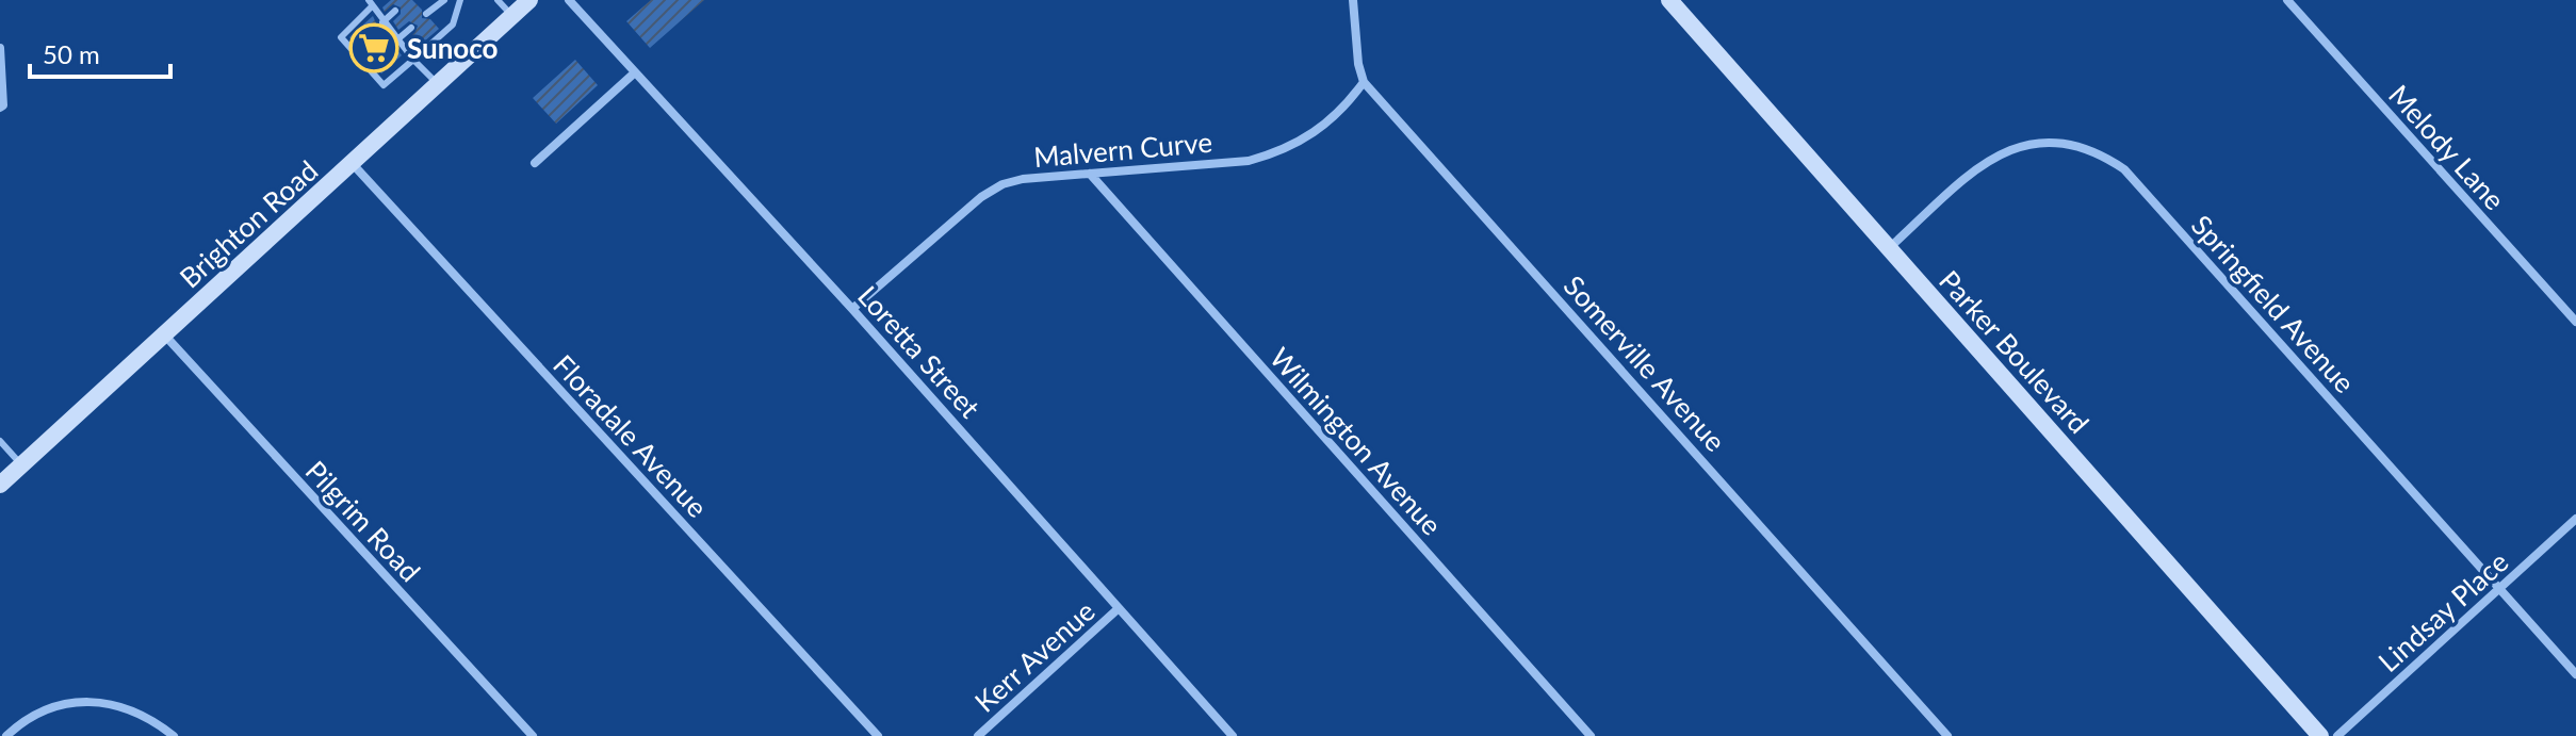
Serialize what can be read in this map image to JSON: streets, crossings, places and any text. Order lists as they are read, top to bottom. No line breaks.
{"streets":{"street":["Melody Lane","Malvern Curve","Brighton Road","Springfield Avenue","Loretta Street","Parker Boulevard","Somerville Avenue","Floradale Avenue","Wilmington Avenue","Pilgrim Road","Lindsay Place","Kerr Avenue"]},"crossings":[["Malvern Curve","Loretta Street"],["Malvern Curve","Somerville Avenue"],["Malvern Curve","Wilmington Avenue"],["Brighton Road","Floradale Avenue"],["Brighton Road","Pilgrim Road"],["Springfield Avenue","Parker Boulevard"],["Springfield Avenue","Lindsay Place"],["Loretta Street","Kerr Avenue"]],"places":{"supermarket":["Sunoco"]},"scale_bar":"50 m"}
